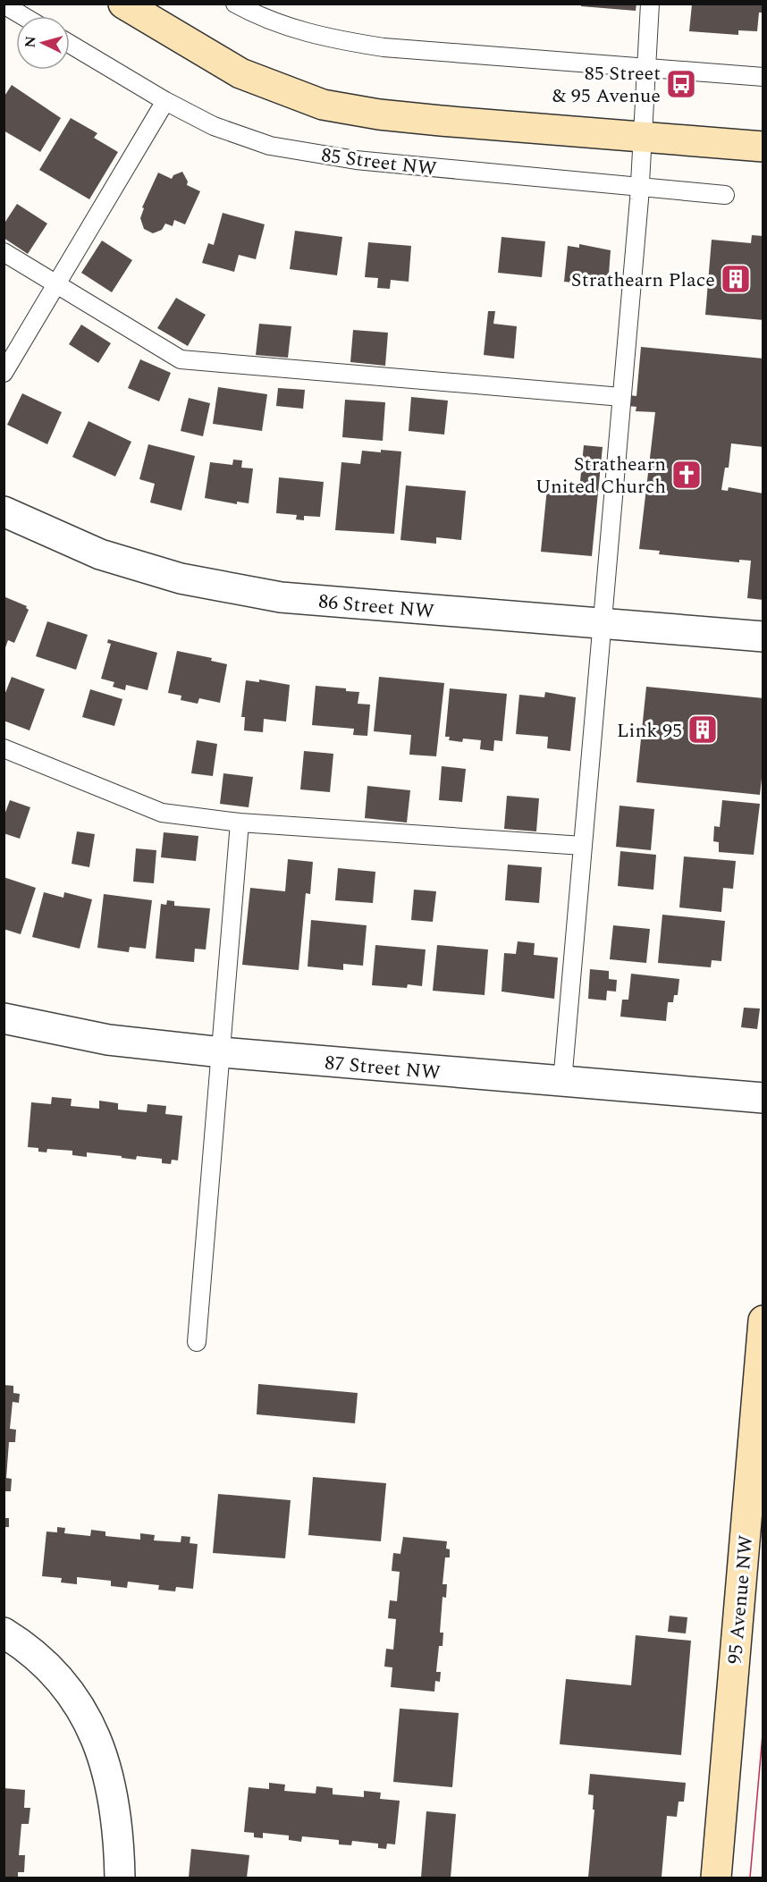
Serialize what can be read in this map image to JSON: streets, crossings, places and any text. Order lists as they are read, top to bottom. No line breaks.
{"streets":{"main road":["95 Avenue NW"],"street":["86 Street NW","87 Street NW"],"lane":["85 Street NW"]},"places":{"bus stop":["85 Street & 95 Avenue"],"building":["Strathearn Place","Link 95"],"church":["Strathearn United Church"]},"north":"left"}
